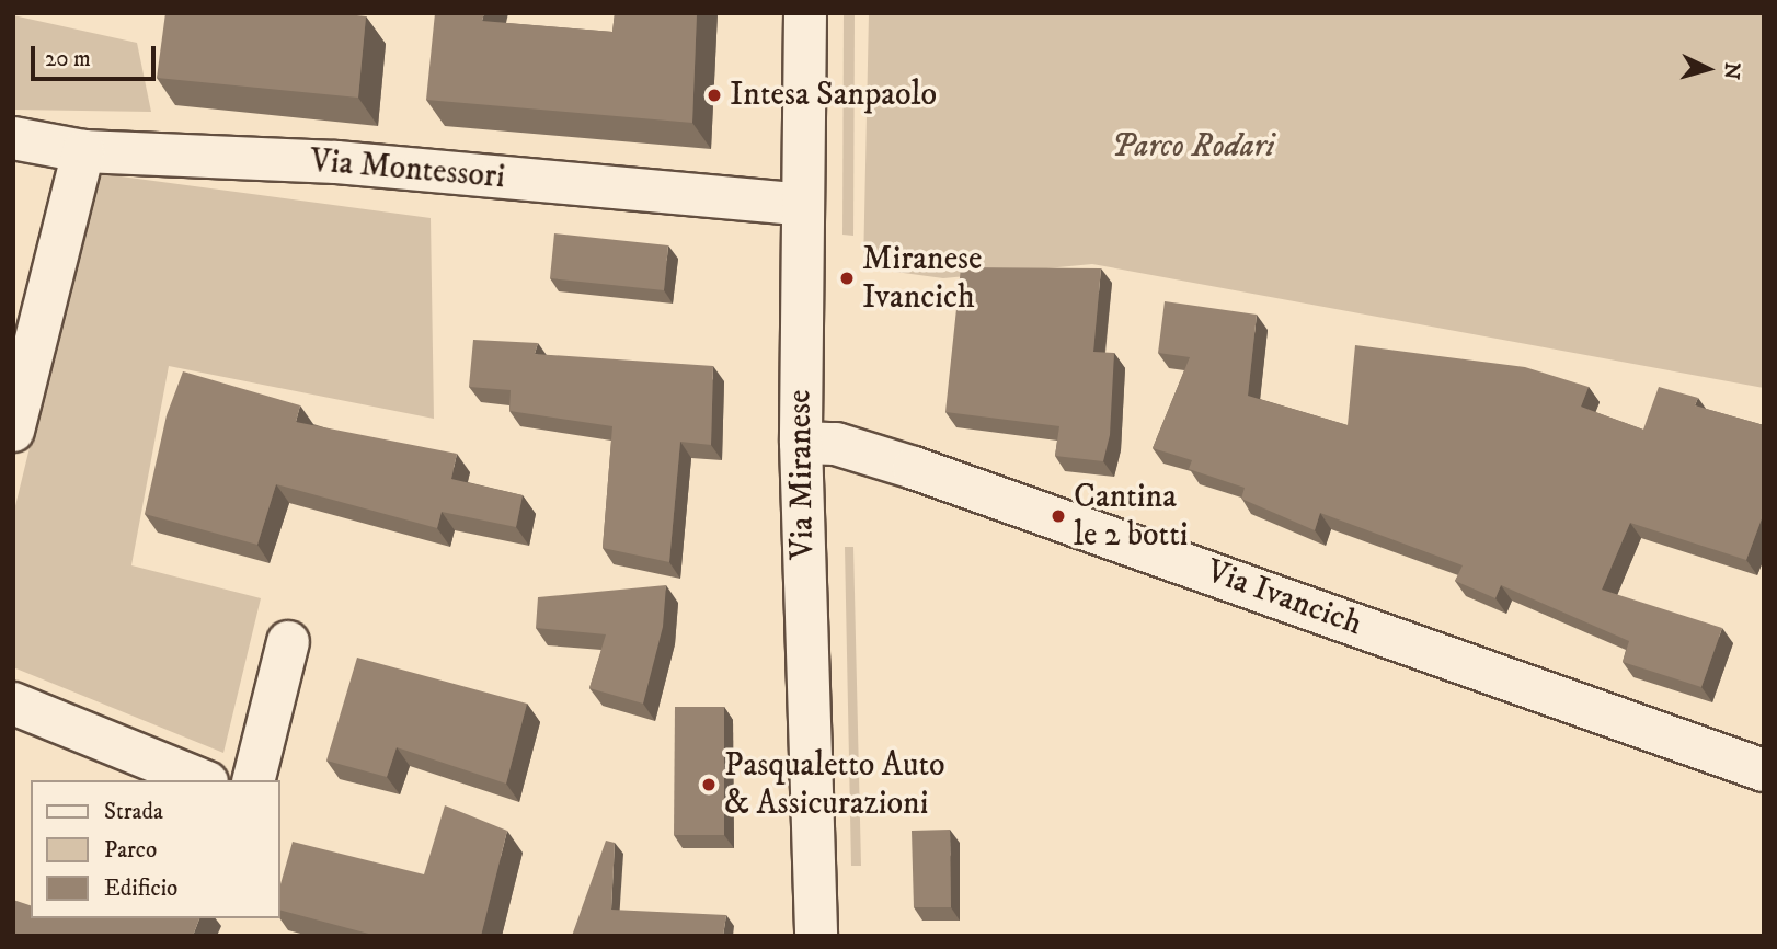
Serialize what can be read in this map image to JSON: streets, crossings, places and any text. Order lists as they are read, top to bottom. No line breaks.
{"streets":{"street":["Via Montessori","Via Miranese","Via Ivancich"]},"crossings":[["Via Montessori","Via Miranese"],["Via Miranese","Via Ivancich"]],"parks":["Parco Rodari"],"places":["Intesa Sanpaolo","Miranese Ivancich","Cantina le 2 botti","Pasqualetto Auto & Assicurazioni"],"legend":["Strada","Parco","Edificio"],"scale_bar":"20 m","north":"right"}
